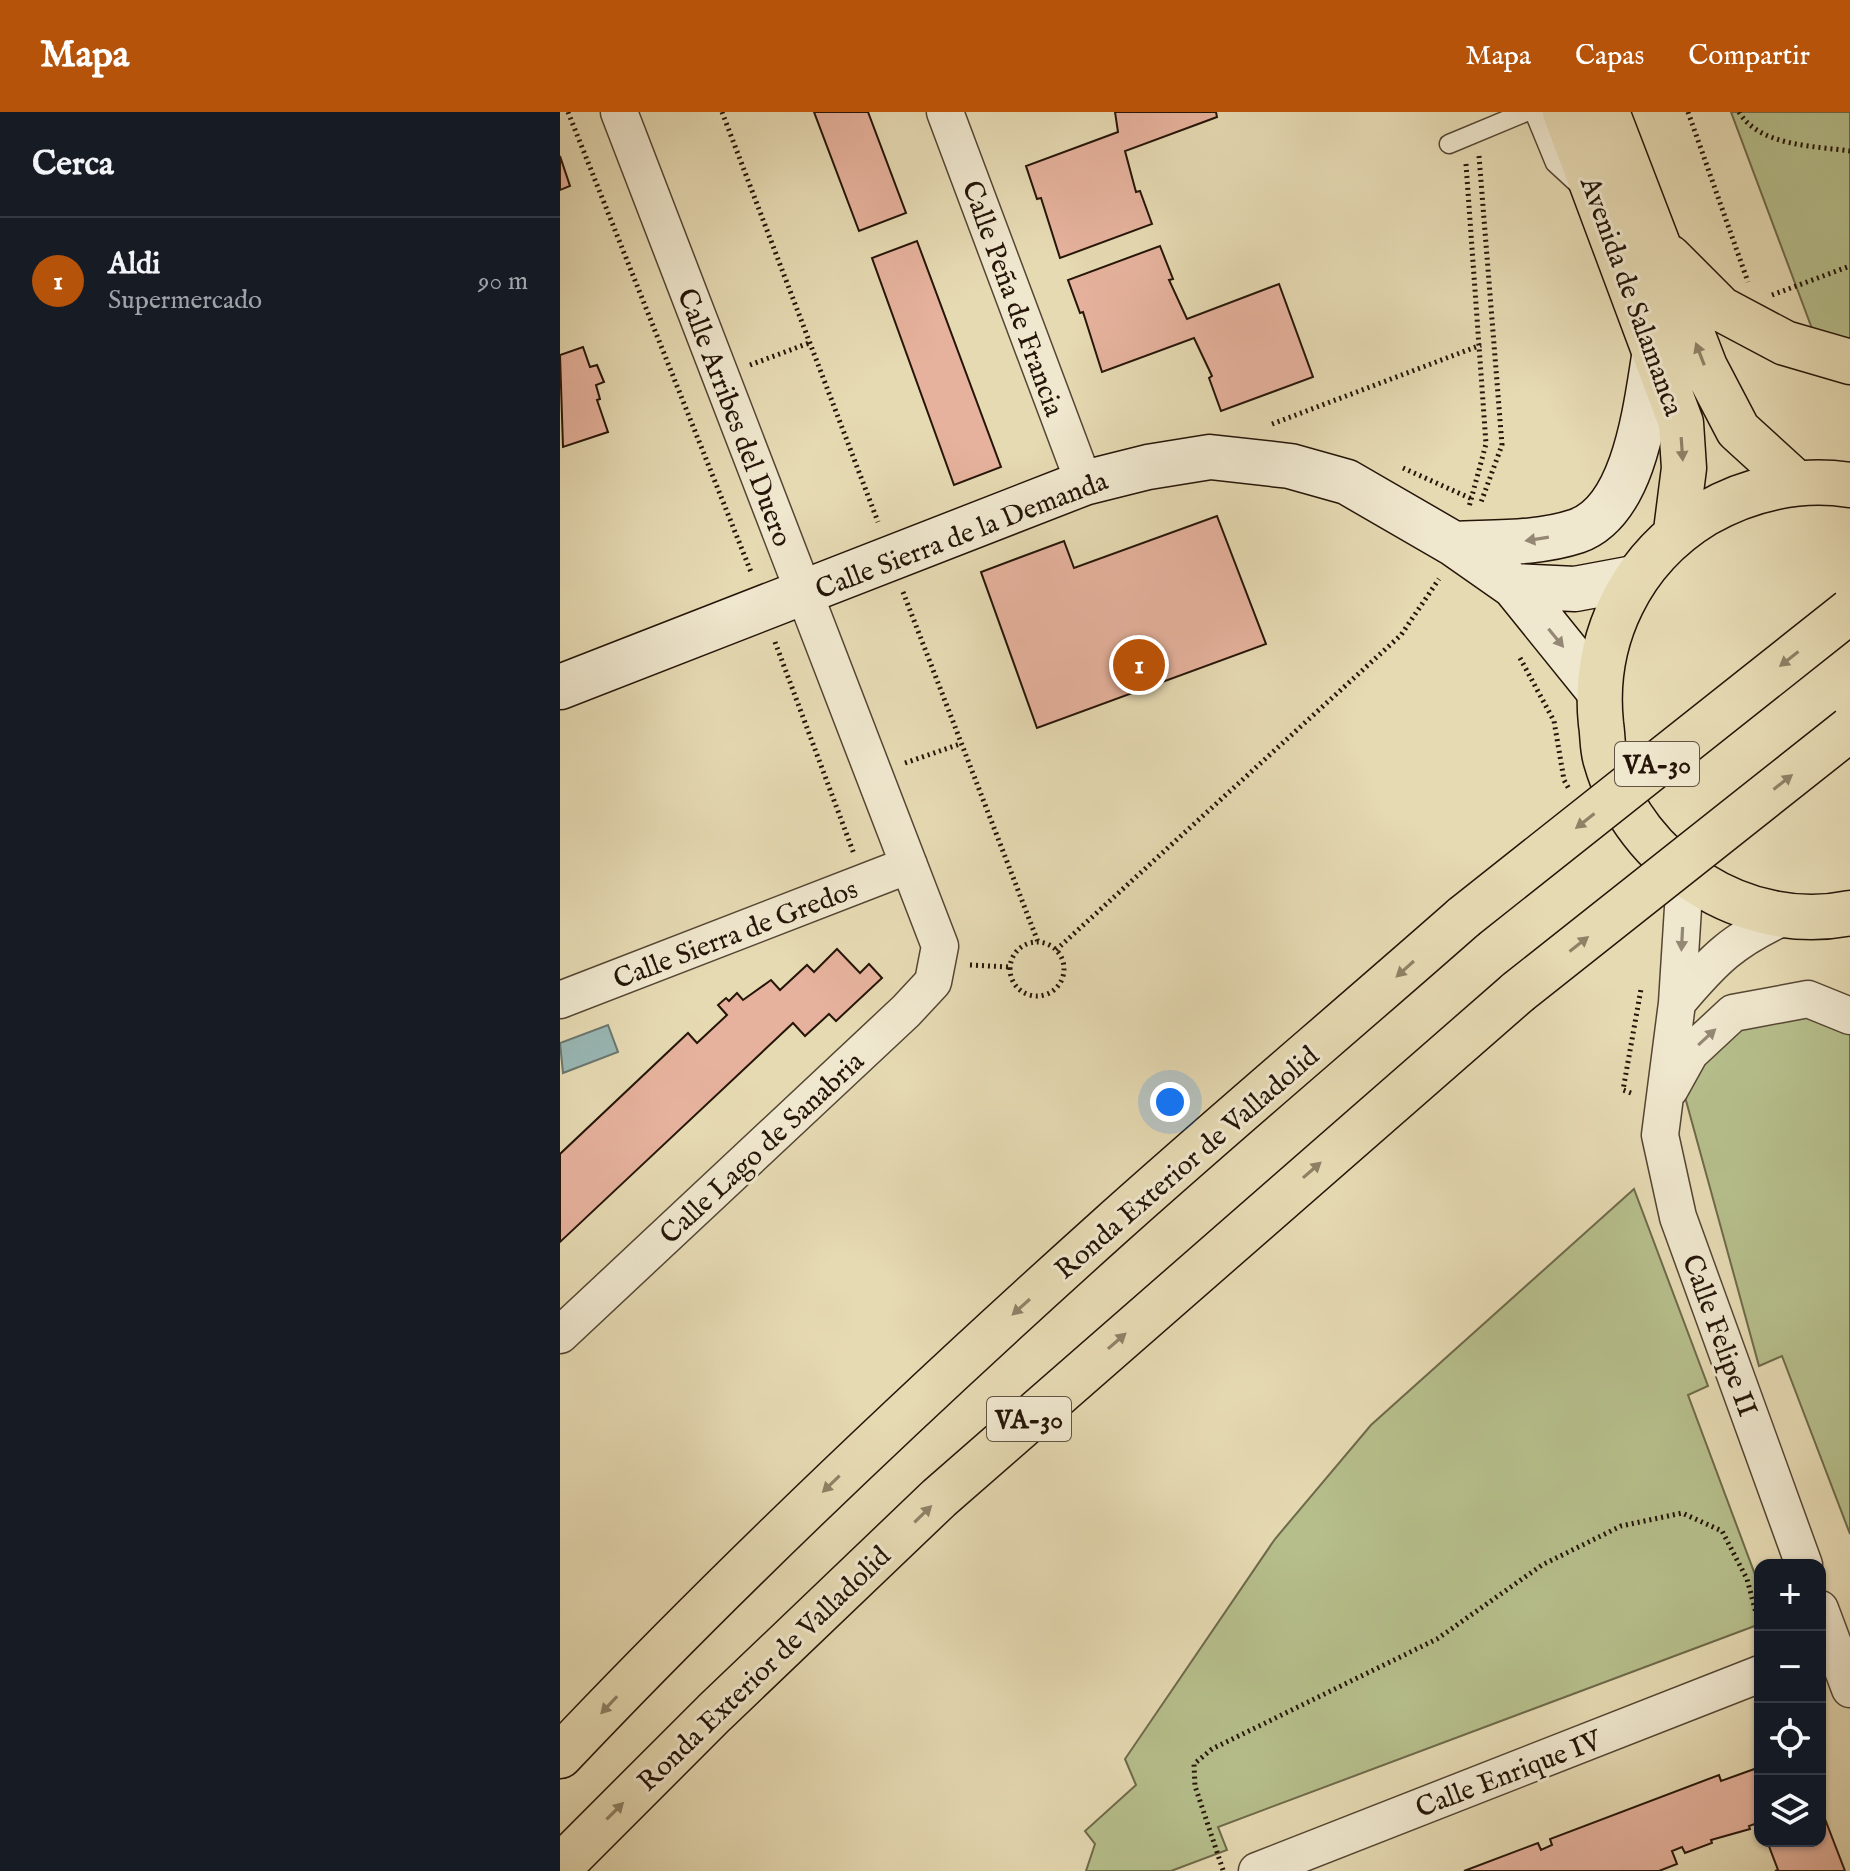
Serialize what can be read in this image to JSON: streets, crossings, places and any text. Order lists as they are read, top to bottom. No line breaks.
{"streets":{"highway":["Avenida de Salamanca","VA-30","Ronda Exterior de Valladolid"],"street":["Calle Peña de Francia","Calle Arribes del Duero","Calle Sierra de la Demanda","Calle Sierra de Gredos","Calle Lago de Sanabria","Calle Felipe II","Calle Enrique IV"]},"crossings":[["Calle Peña de Francia","Calle Sierra de la Demanda"],["Calle Arribes del Duero","Calle Sierra de la Demanda"],["Calle Arribes del Duero","Calle Sierra de Gredos"],["Calle Arribes del Duero","Calle Lago de Sanabria"]],"page":{"header":"Mapa","nav":["Mapa","Capas","Compartir"],"heading":"Cerca","list":[{"mark":"1","name":"Aldi","note":"Supermercado","value":"90 m"}],"pins":"1","map_buttons":["+","−"]}}
